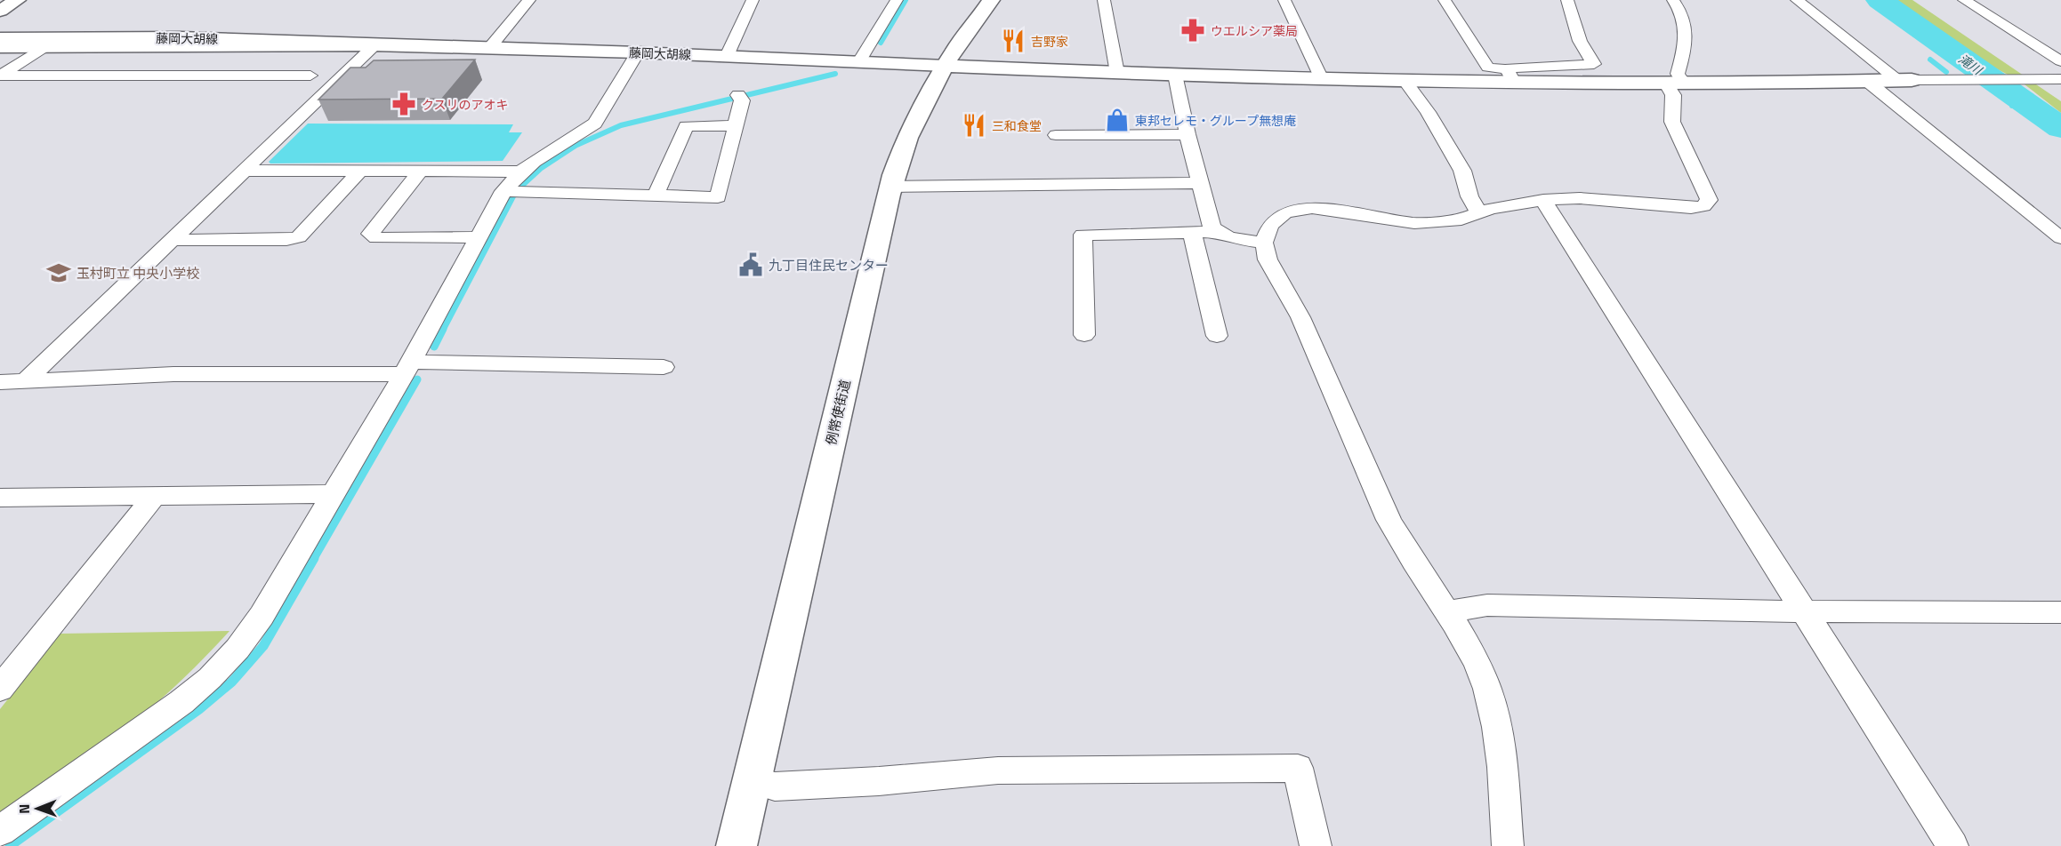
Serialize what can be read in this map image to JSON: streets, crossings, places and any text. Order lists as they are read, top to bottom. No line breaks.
{"streets":{"main road":["藤岡大胡線","例幣使街道"]},"crossings":[["藤岡大胡線","例幣使街道"]],"water":["滝川"],"places":{"pharmacy":["ウエルシア薬局","クスリのアオキ"],"restaurant":["吉野家","三和食堂"],"shop":["東邦セレモ・グループ無想庵"],"public building":["九丁目住民センター"],"school or university":["玉村町立 中央小学校"]},"north":"left"}
